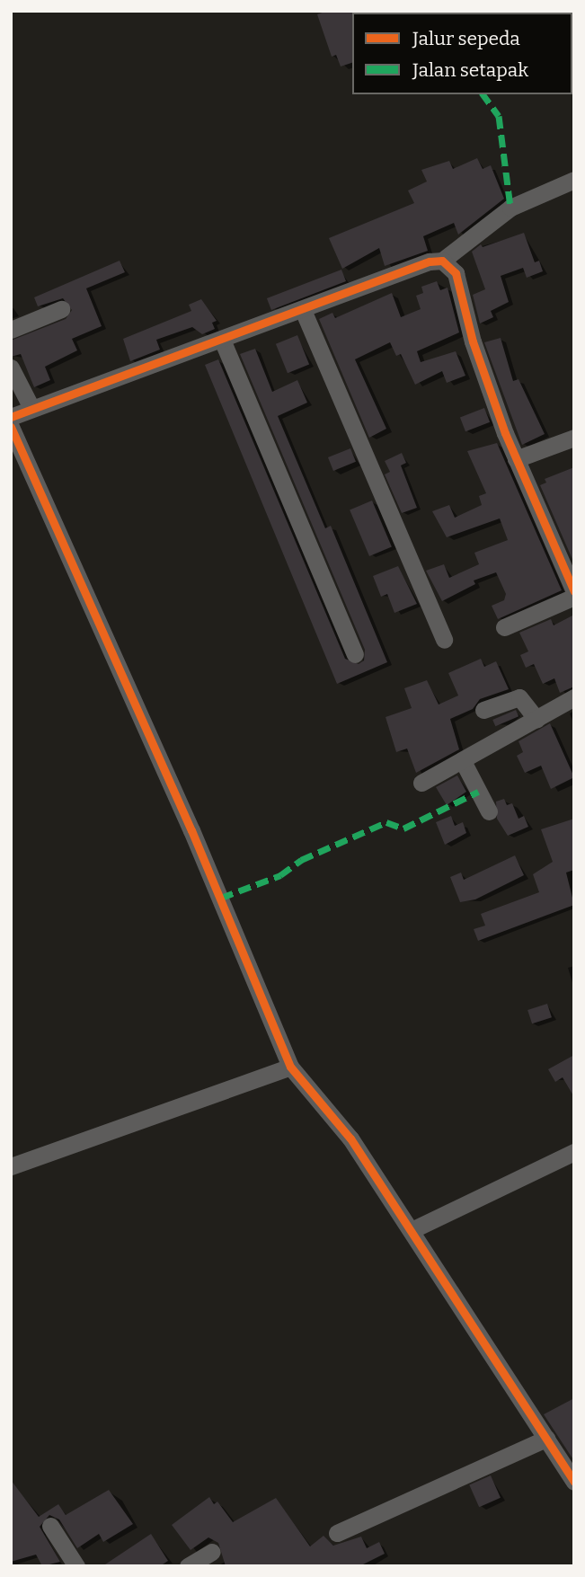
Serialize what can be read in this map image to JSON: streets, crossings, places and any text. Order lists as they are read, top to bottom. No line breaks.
{"legend":["Jalur sepeda","Jalan setapak"]}
